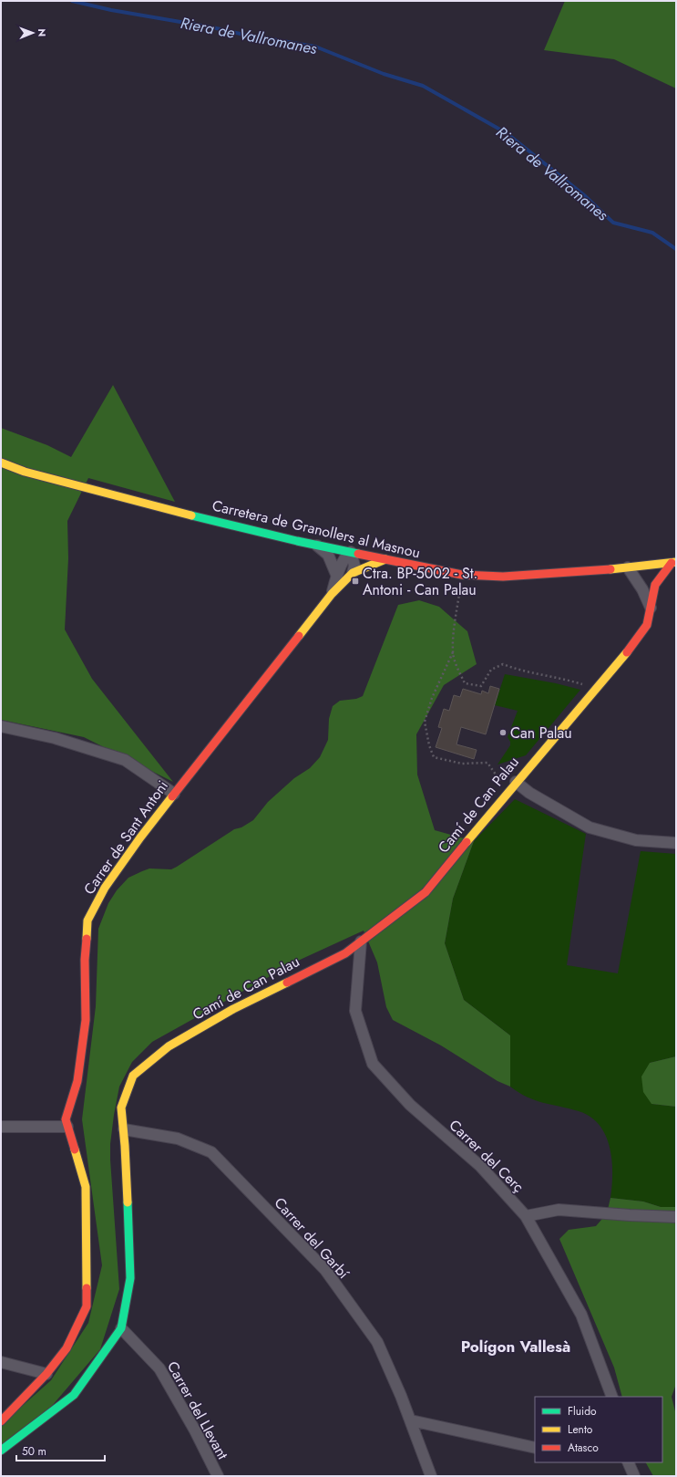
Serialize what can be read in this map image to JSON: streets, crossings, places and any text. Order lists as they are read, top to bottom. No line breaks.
{"streets":{"street":["Carretera de Granollers al Masnou","Camí de Can Palau","Carrer de Sant Antoni","Carrer del Cerç","Carrer del Garbí","Carrer del Llevant"]},"crossings":[["Carretera de Granollers al Masnou","Camí de Can Palau"],["Carretera de Granollers al Masnou","Carrer de Sant Antoni"],["Camí de Can Palau","Carrer del Cerç"],["Camí de Can Palau","Carrer del Garbí"],["Camí de Can Palau","Carrer del Llevant"]],"districts":["Polígon Vallesà"],"water":["Riera de Vallromanes"],"places":{"transit":["Ctra. BP-5002 - St. Antoni - Can Palau"],"other":["Can Palau"]},"legend":["Fluido","Lento","Atasco"],"scale_bar":"50 m","north":"right"}
